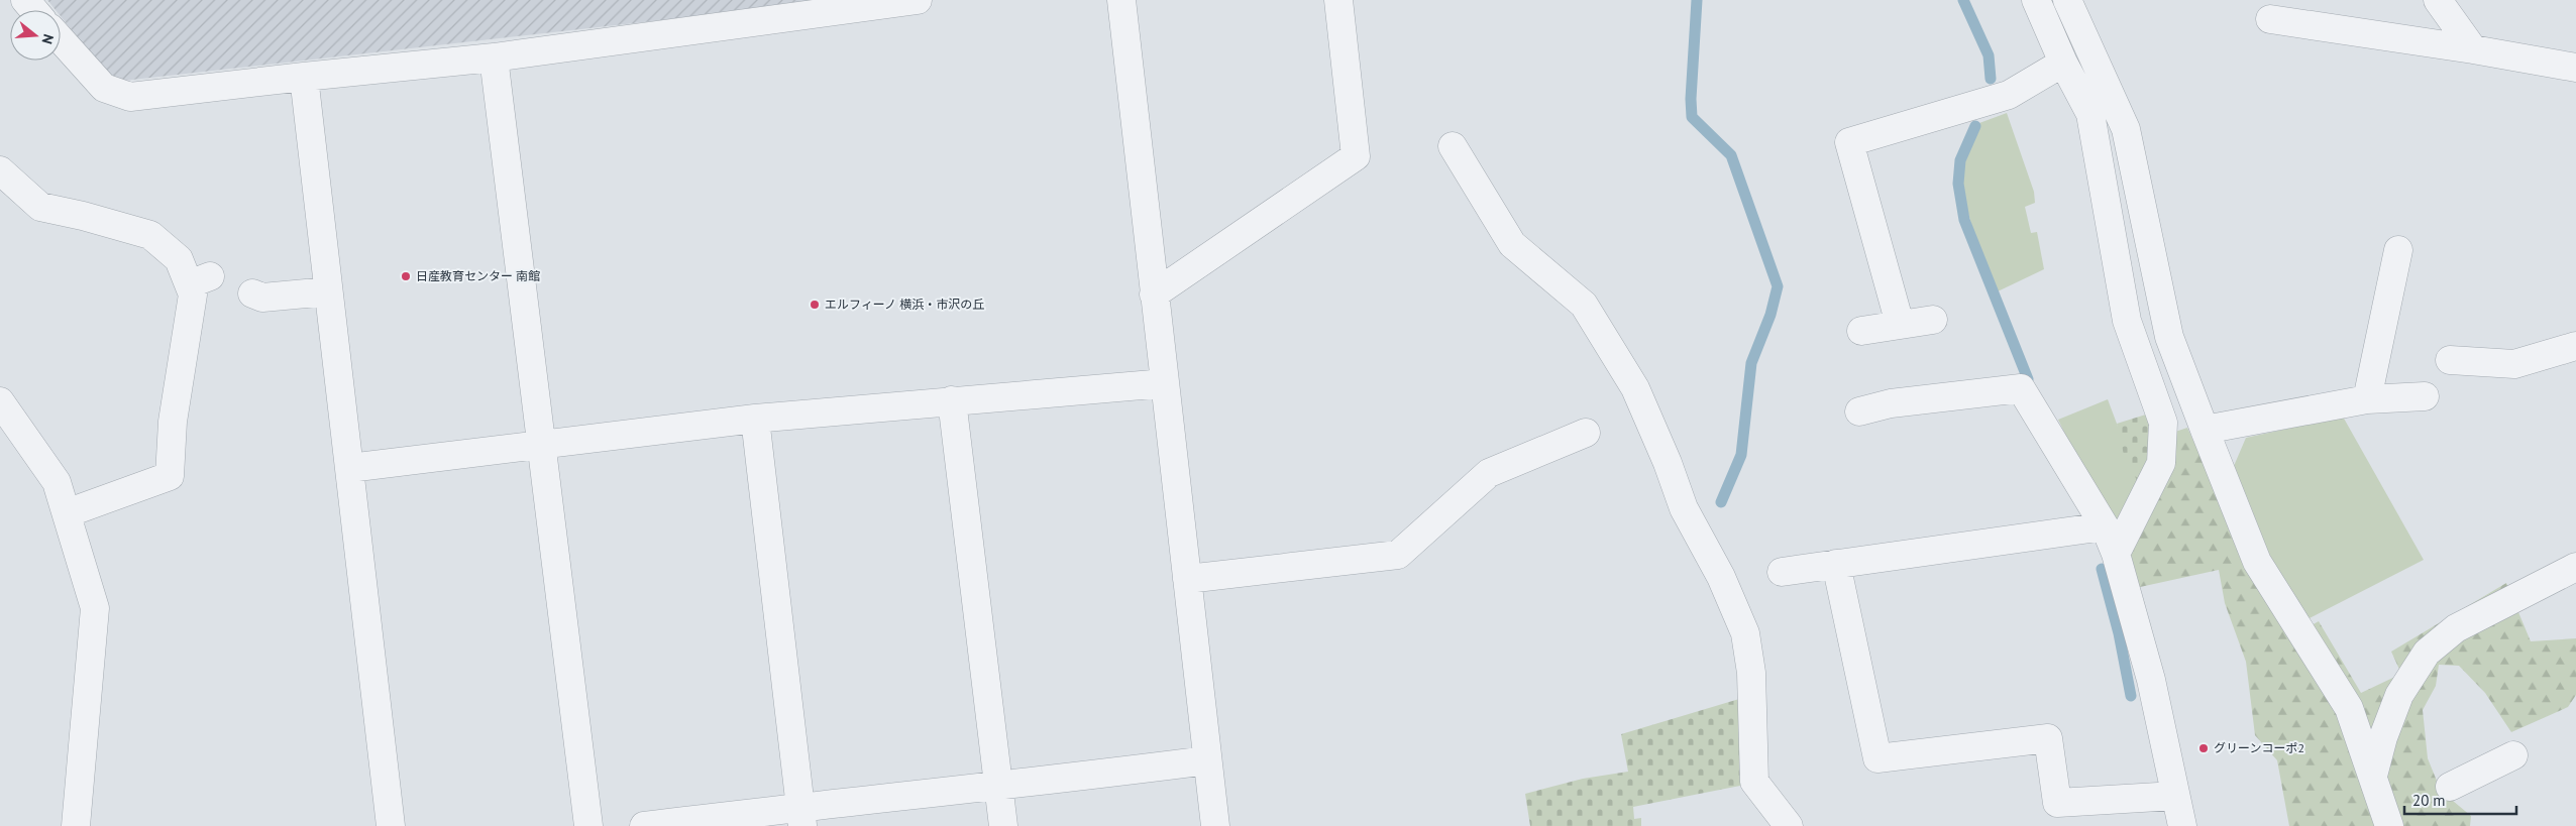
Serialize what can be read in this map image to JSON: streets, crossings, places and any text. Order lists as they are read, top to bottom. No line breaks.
{"places":["日産教育センター 南館","エルフィーノ 横浜・市沢の丘","グリーンコーポ2"],"scale_bar":"20 m","north":"right"}
